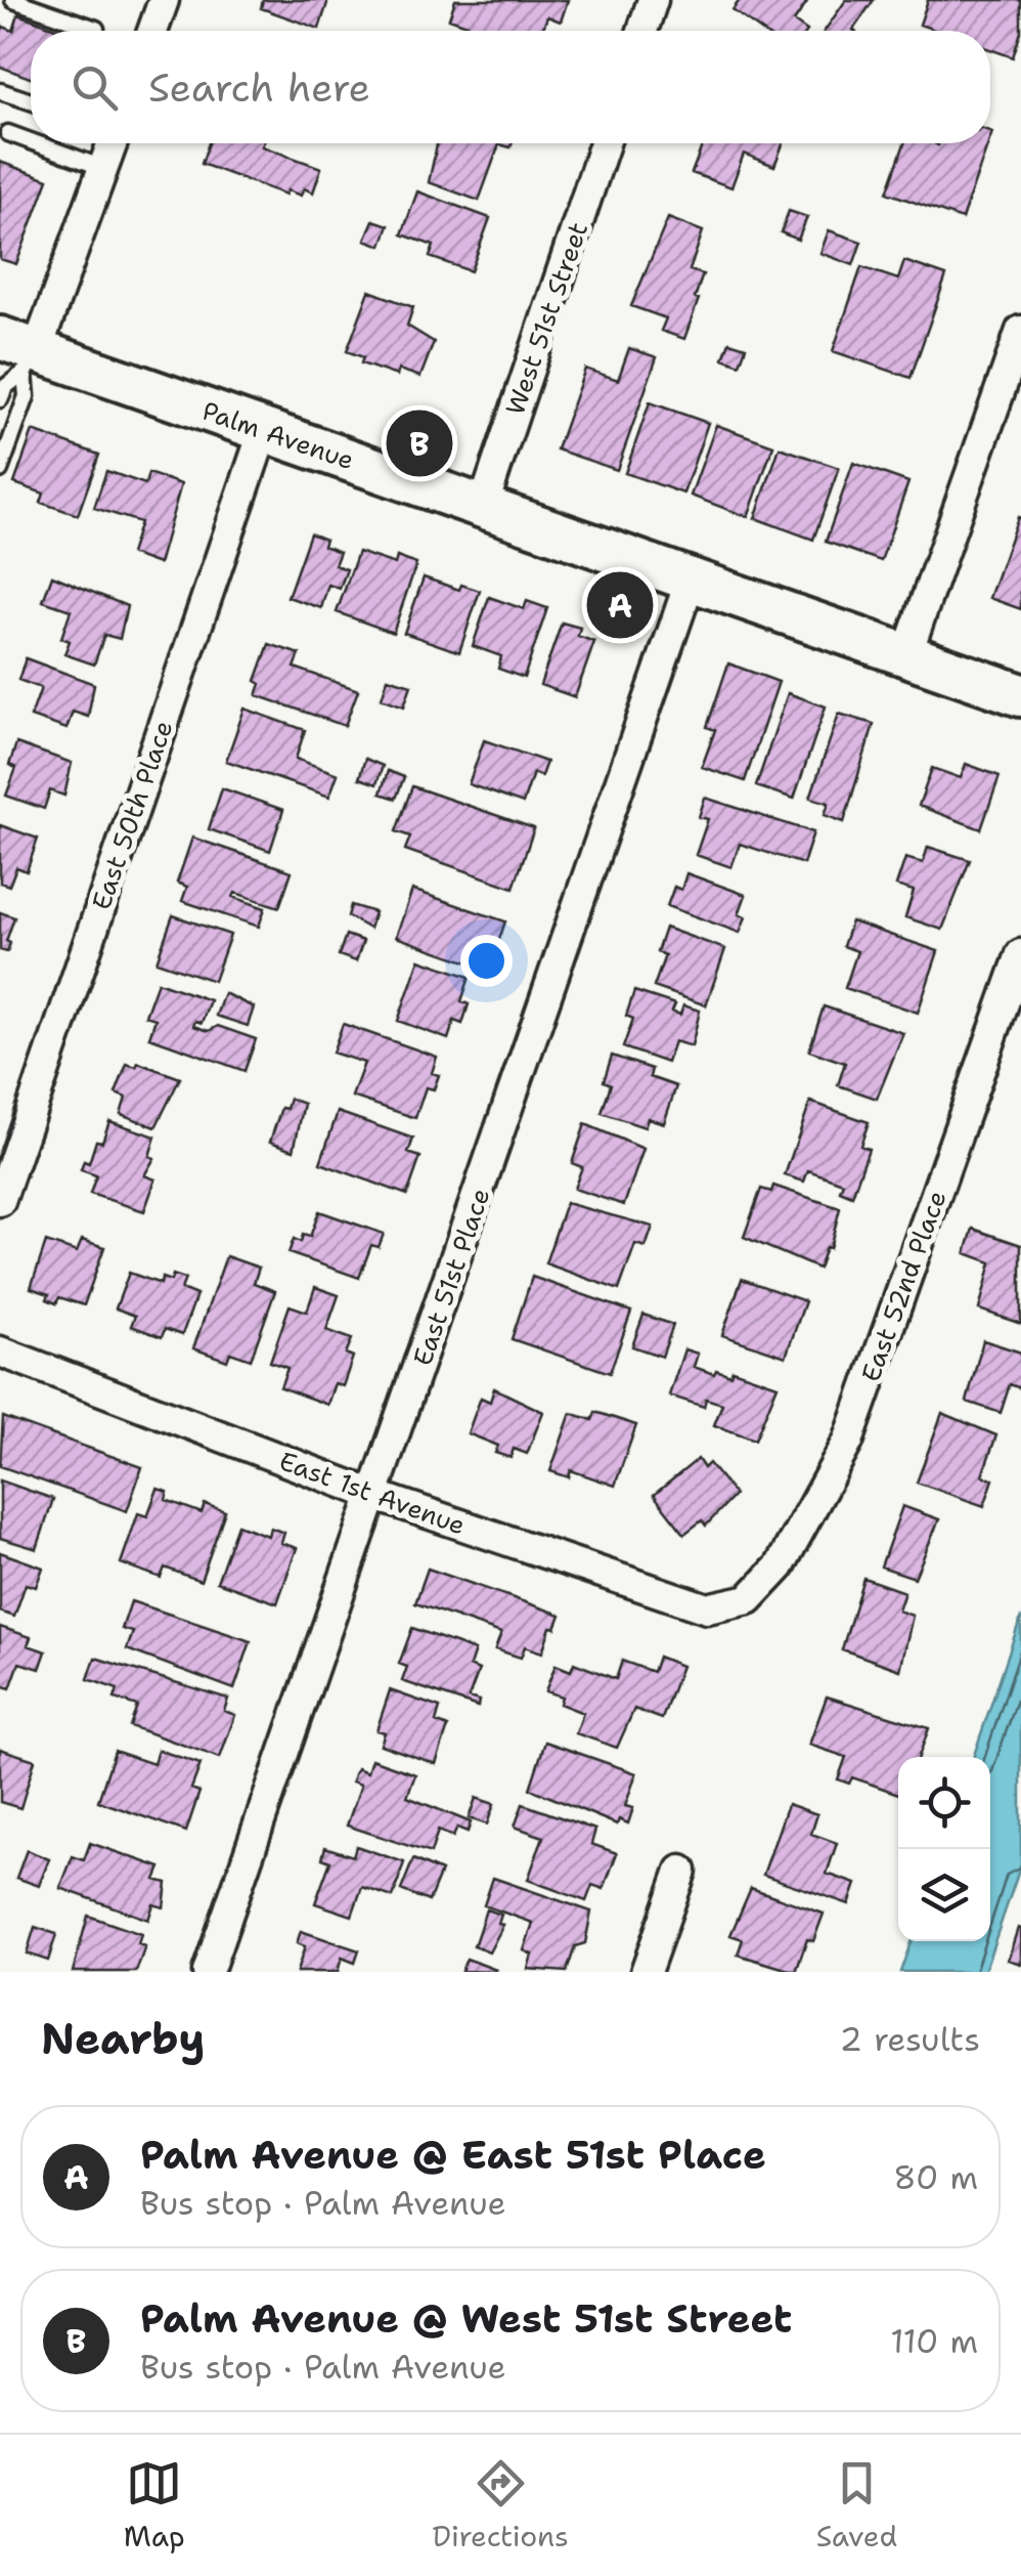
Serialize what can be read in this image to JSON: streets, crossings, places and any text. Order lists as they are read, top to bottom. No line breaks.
{"streets":{"main road":["Palm Avenue"],"street":["West 51st Street","East 50th Place","East 51st Place","East 52nd Place","East 1st Avenue"]},"crossings":[["West 51st Street","Palm Avenue"],["Palm Avenue","East 50th Place"],["Palm Avenue","East 51st Place"],["East 51st Place","East 1st Avenue"],["East 52nd Place","East 1st Avenue"]],"page":{"search":"Search here","pins":["B","A"],"heading":["Nearby","2 results"],"list":[{"mark":"A","name":"Palm Avenue @ East 51st Place","note":"Bus stop · Palm Avenue","value":"80 m"},{"mark":"B","name":"Palm Avenue @ West 51st Street","note":"Bus stop · Palm Avenue","value":"110 m"}],"nav":["Map","Directions","Saved"]}}
